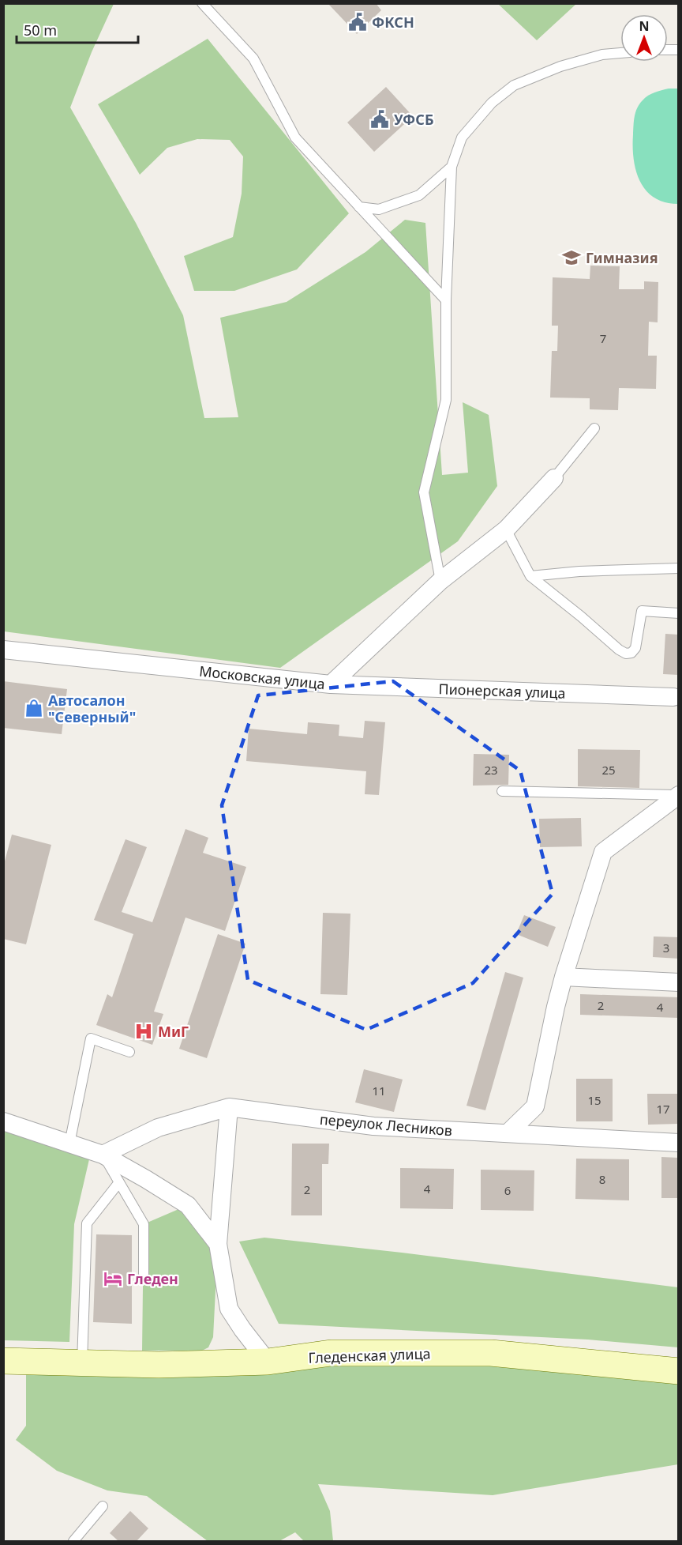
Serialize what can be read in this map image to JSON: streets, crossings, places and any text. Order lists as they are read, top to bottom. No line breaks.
{"streets":{"main road":["Гледенская улица"],"street":["Московская улица","Пионерская улица","переулок Лесников"]},"crossings":[["Московская улица","Пионерская улица"]],"places":{"public building":["ФКСН","УФСБ"],"school or university":["Гимназия"],"shop":["Автосалон \"Северный\""],"hospital":["МиГ"],"hotel":["Гледен"]},"house_numbers":["7","23","25","3","2","4","11","15","17","8","4","2","6"],"scale_bar":"50 m","north":"top"}
